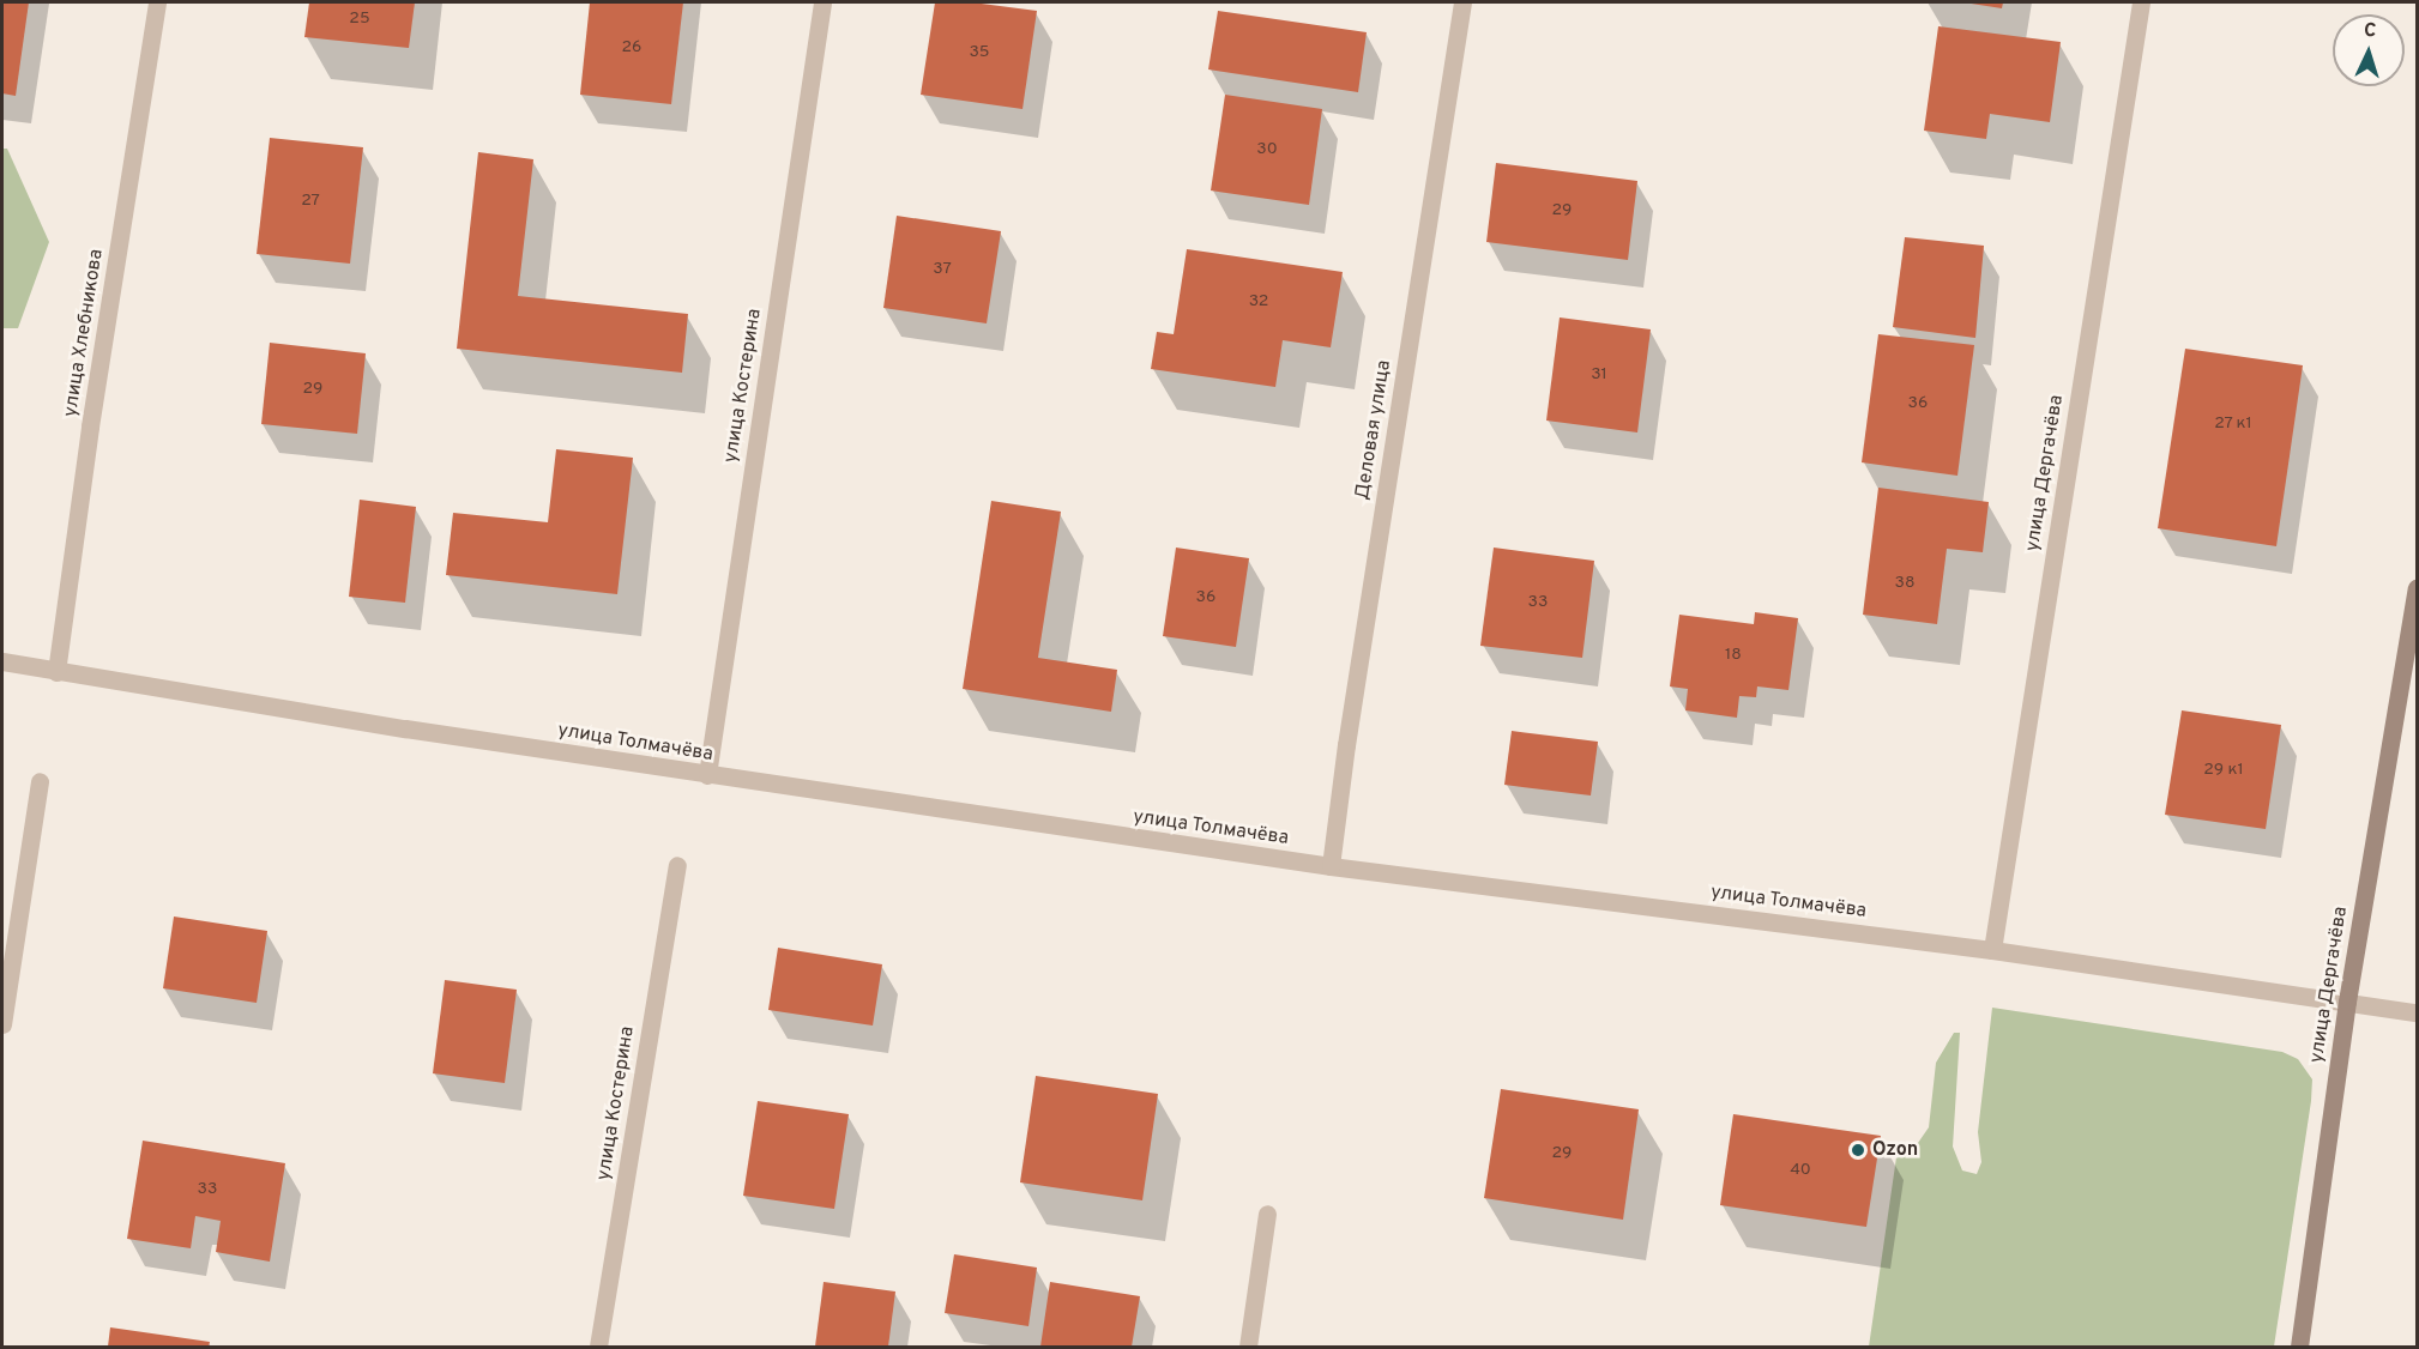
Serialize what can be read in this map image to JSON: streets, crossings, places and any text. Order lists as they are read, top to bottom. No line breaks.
{"streets":{"street":["улица Хлебникова","улица Костерина","Деловая улица","улица Дергачёва","улица Толмачёва"]},"crossings":[["улица Хлебникова","улица Толмачёва"],["улица Костерина","улица Толмачёва"],["Деловая улица","улица Толмачёва"],["улица Дергачёва","улица Толмачёва"]],"places":["Ozon"],"house_numbers":["25","26","35","30","27","29","37","32","31","29","36","27 к1","38","36","33","18","29 к1","29","40","33"],"north":"top"}
